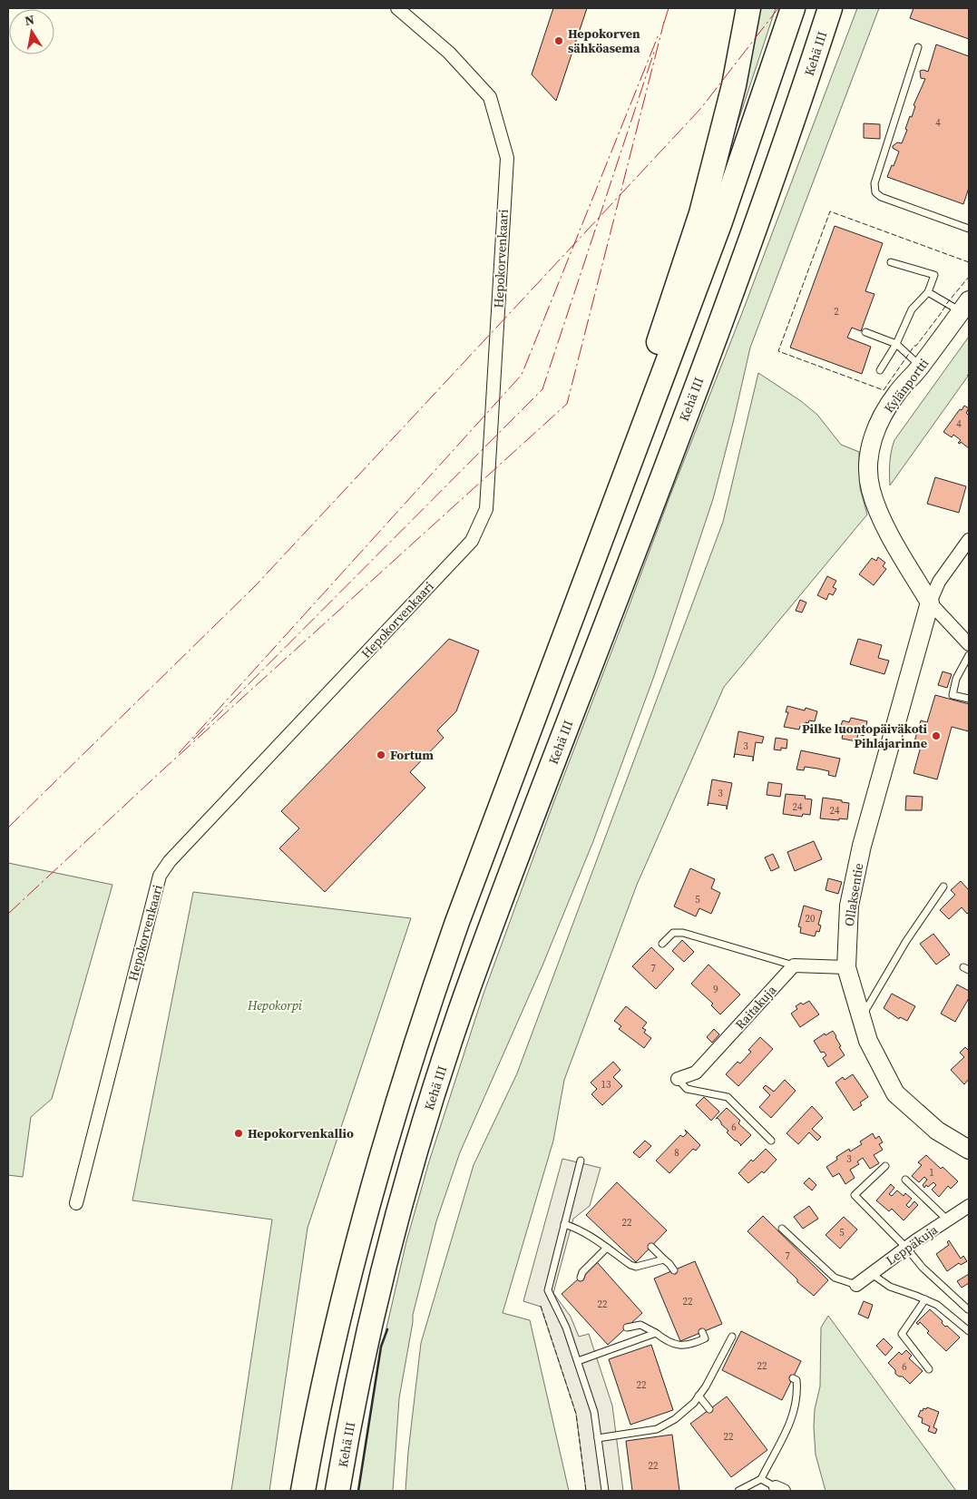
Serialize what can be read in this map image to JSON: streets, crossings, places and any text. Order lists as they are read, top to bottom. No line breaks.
{"streets":{"highway":["Kehä III"],"street":["Hepokorvenkaari","Kylänportti","Ollaksentie","Raitakuja","Leppäkuja"]},"crossings":[["Kylänportti","Ollaksentie"]],"parks":["Hepokorpi"],"places":["Hepokorven sähköasema","Pilke luontopäiväkoti Pihlajarinne","Fortum","Hepokorvenkallio"],"house_numbers":["4","2","4","3","3","24","24","5","20","7","9","13","6","8","3","1","22","5","7","22","22","22","6","22","22","22"],"north":"top"}
